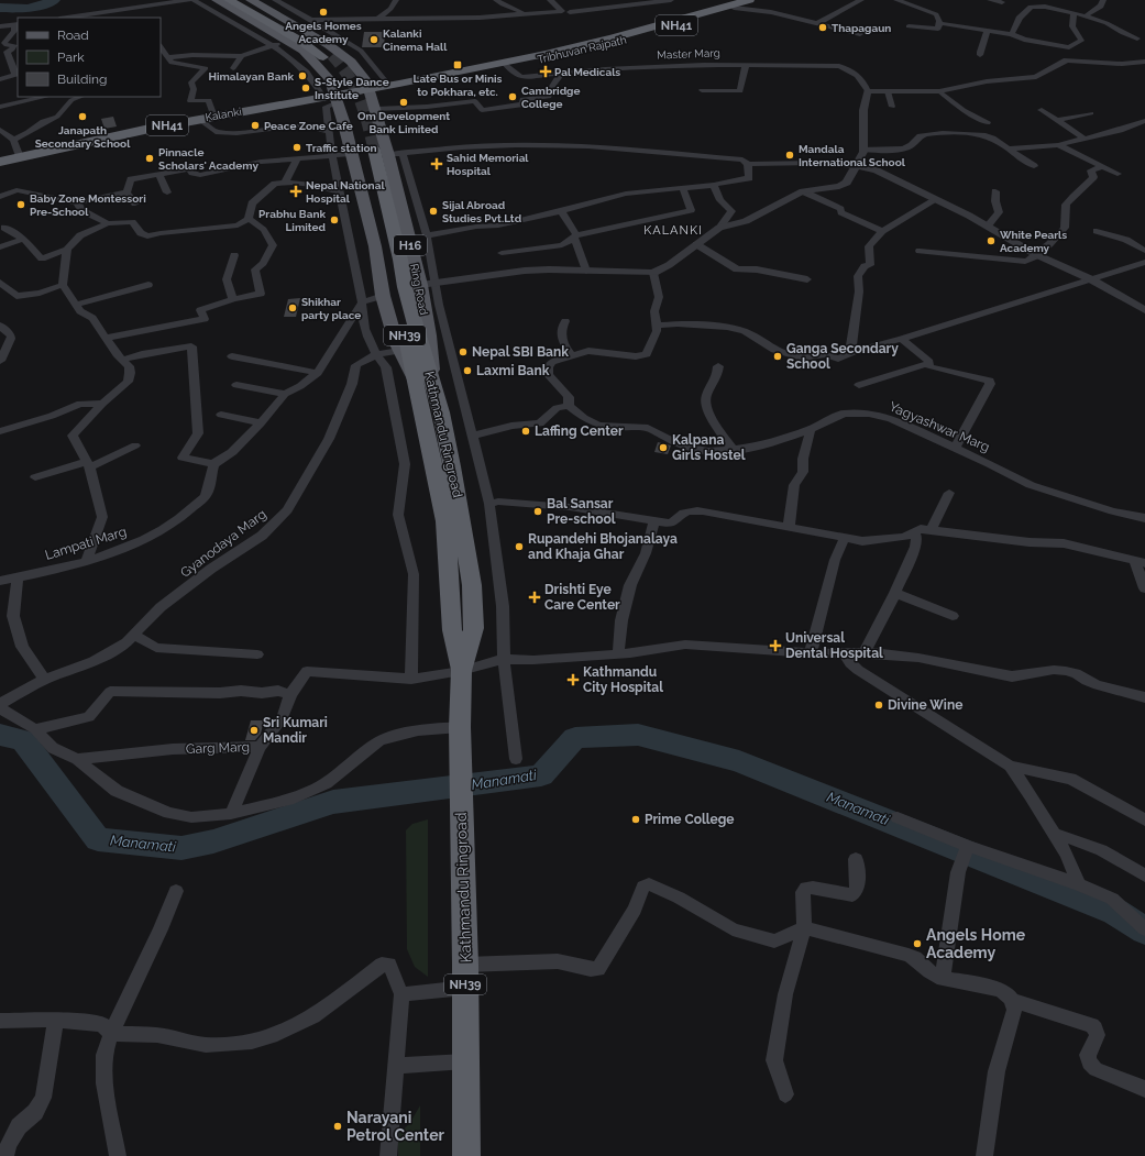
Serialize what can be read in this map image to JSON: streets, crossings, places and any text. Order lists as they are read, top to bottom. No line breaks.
{"streets":{"highway":["NH41","Tribhuvan Rajpath","Kalanki","NH39","Kathmandu Ringroad"],"main road":["H16","Ring Road"],"street":["Master Marg","Yagyashwar Marg","Lampati Marg","Gyanodaya Marg","Garg Marg"]},"crossings":[["Tribhuvan Rajpath","Master Marg"],["Tribhuvan Rajpath","Kalanki"],["Tribhuvan Rajpath","Ring Road"],["Kalanki","Ring Road"],["Ring Road","Kathmandu Ringroad"],["Kathmandu Ringroad","Garg Marg"]],"districts":["KALANKI"],"water":["Manamati"],"places":{"other":["Angels Homes Academy","Thapagaun","Kalanki Cinema Hall","Himalayan Bank","S-Style Dance Institute","Cambridge College","Om Development Bank Limited","Janapath Secondary School","Peace Zone Cafe","Traffic station","Mandala International School","Pinnacle Scholars' Academy","Baby Zone Montessori Pre-School","Sijal Abroad Studies Pvt.Ltd","Prabhu Bank Limited","White Pearls Academy","Shikhar party place","Nepal SBI Bank","Ganga Secondary School","Laxmi Bank","Laffing Center","Kalpana Girls Hostel","Bal Sansar Pre-school","Rupandehi Bhojanalaya and Khaja Ghar","Divine Wine","Sri Kumari Mandir","Prime College","Angels Home Academy","Narayani Petrol Center"],"transit":["Late Bus or Minis to Pokhara, etc."],"health":["Pal Medicals","Sahid Memorial Hospital","Nepal National Hospital","Drishti Eye Care Center","Universal Dental Hospital","Kathmandu City Hospital"]},"legend":["Road","Park","Building"]}
